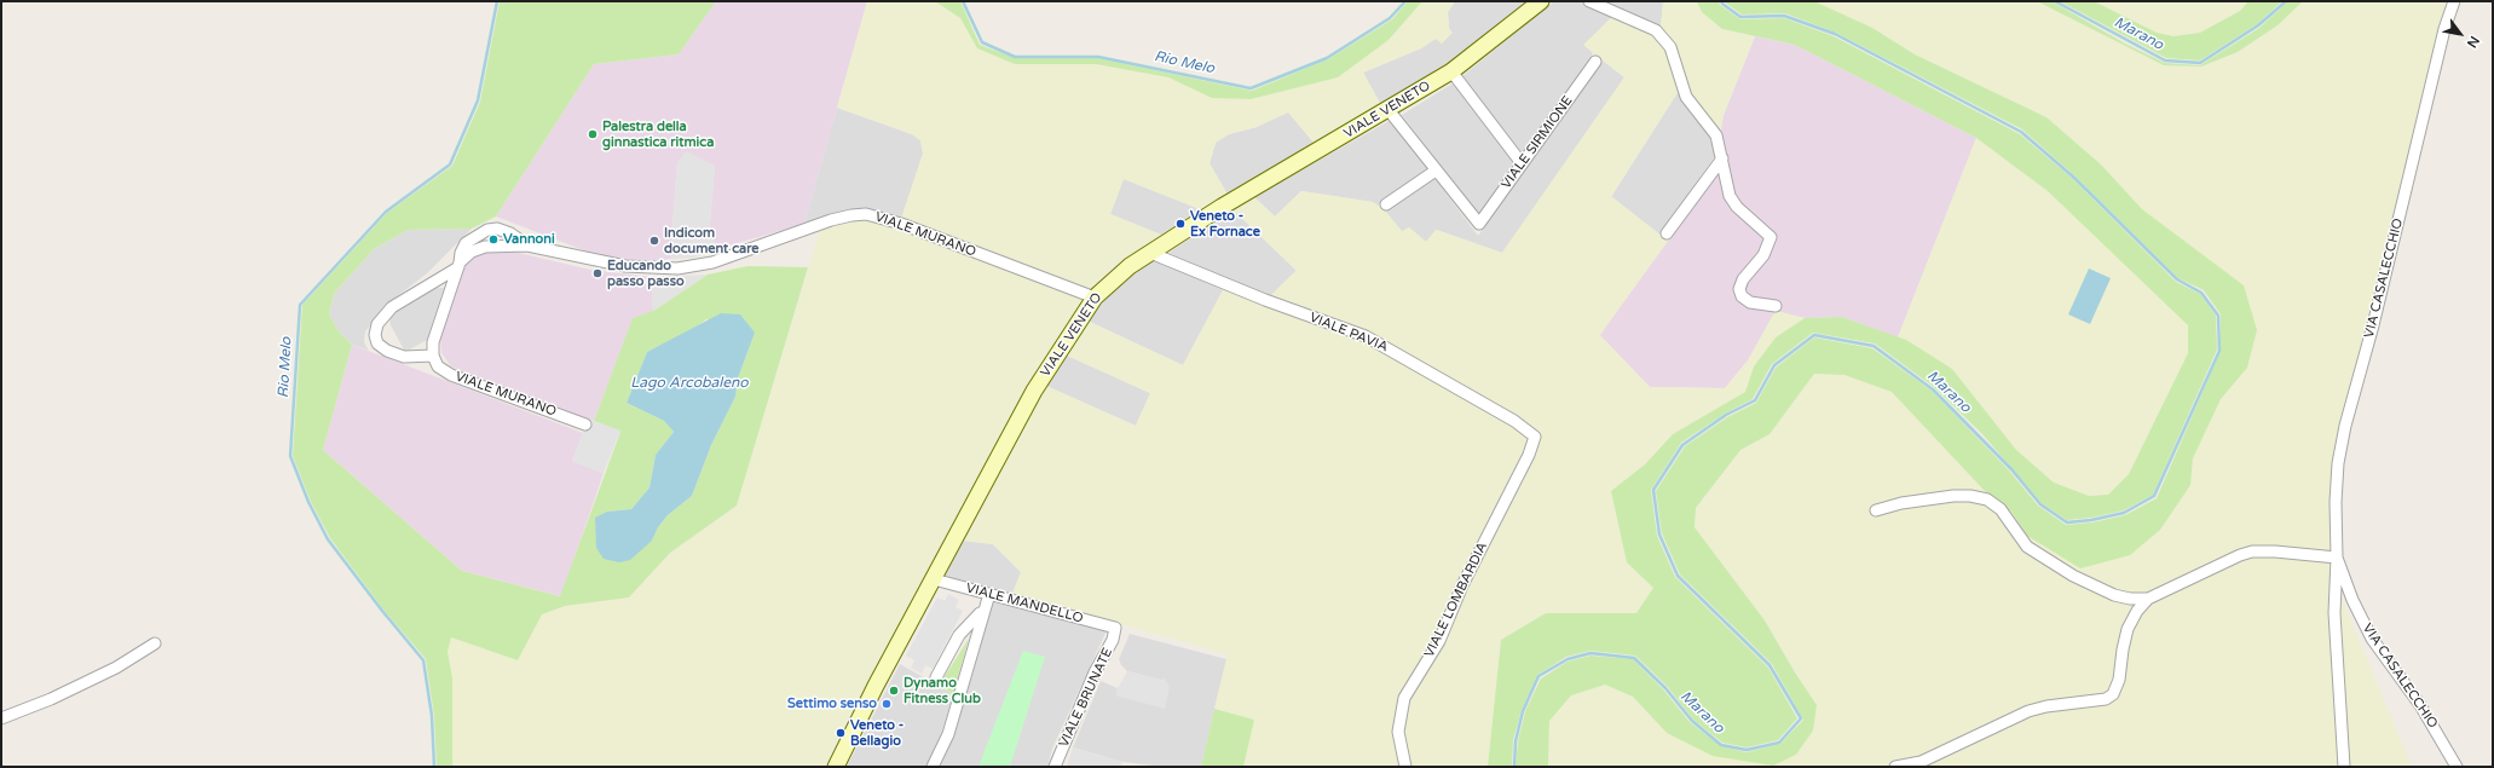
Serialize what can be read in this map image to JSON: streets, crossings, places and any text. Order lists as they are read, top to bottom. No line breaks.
{"streets":{"main road":["VIALE VENETO"],"street":["VIALE SIRMIONE","VIALE MURANO","VIA CASALECCHIO","VIALE PAVIA","VIALE LOMBARDIA","VIALE MANDELLO","VIALE BRUNATE"]},"crossings":[["VIALE VENETO","VIALE MURANO"],["VIALE VENETO","VIALE PAVIA"],["VIALE VENETO","VIALE MANDELLO"],["VIALE PAVIA","VIALE LOMBARDIA"],["VIALE MANDELLO","VIALE BRUNATE"]],"water":["Marano","Rio Melo","Lago Arcobaleno"],"places":["Palestra della ginnastica ritmica","Veneto - Ex Fornace","Vannoni","Indicom document care","Educando passo passo","Dynamo Fitness Club","Settimo senso","Veneto - Bellagio"],"north":"bottom right"}
